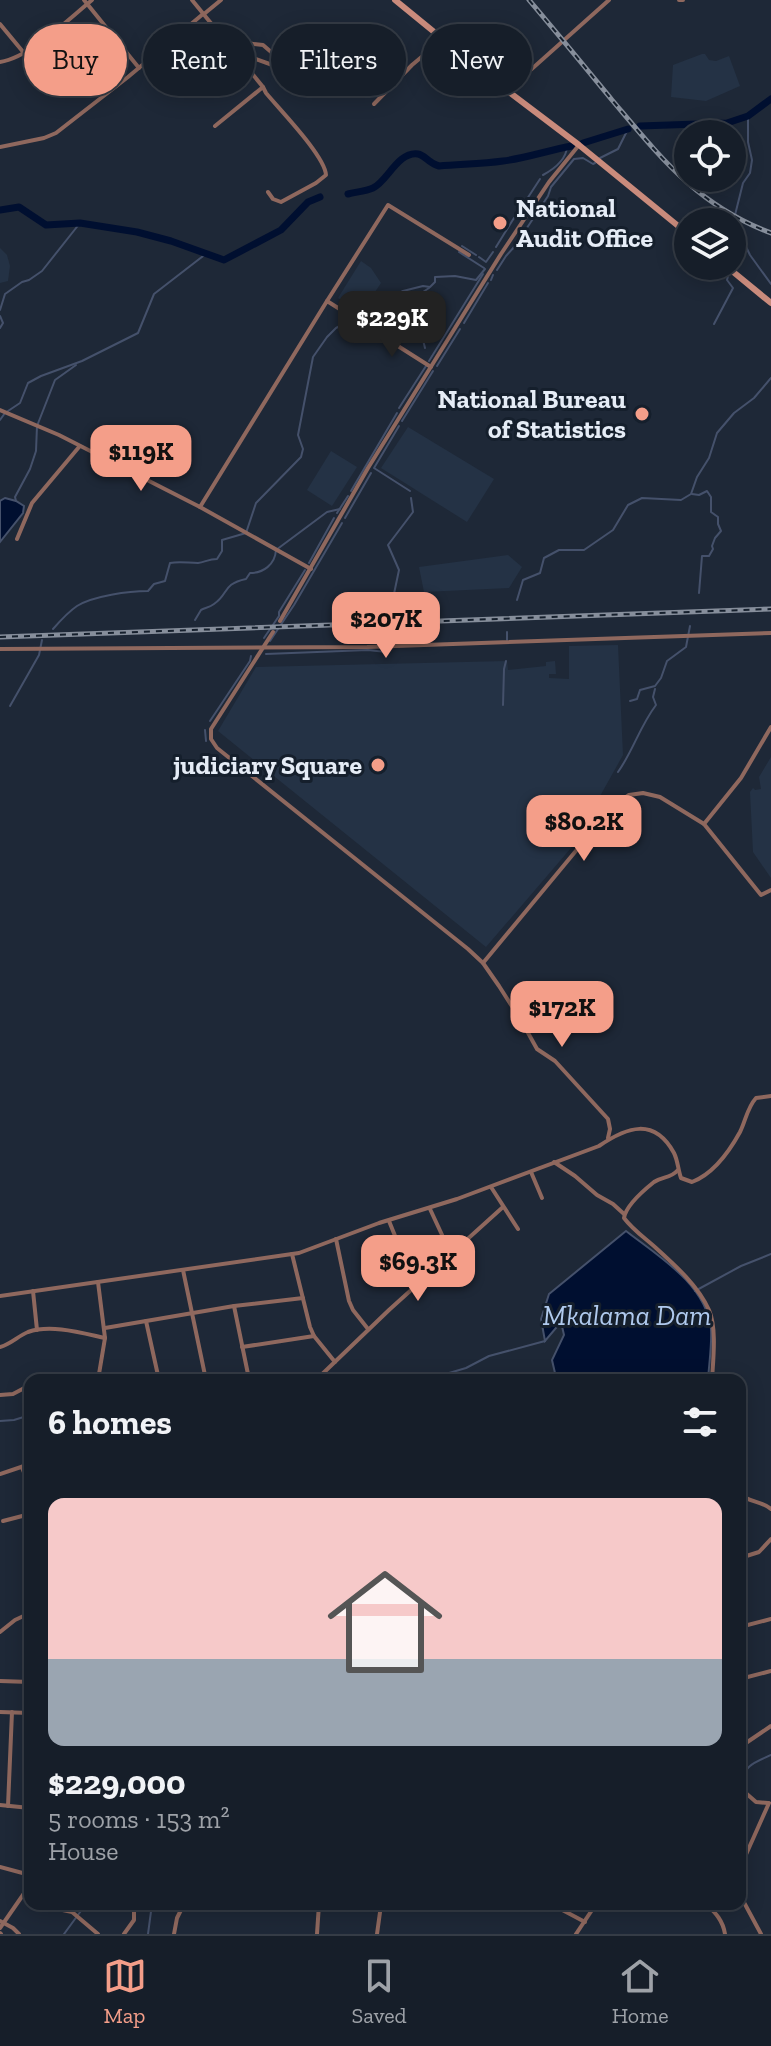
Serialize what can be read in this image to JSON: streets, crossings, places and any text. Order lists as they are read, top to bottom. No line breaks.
{"water":["Mkalama Dam"],"places":["National Audit Office","National Bureau of Statistics","judiciary Square"],"page":{"chip":["Buy","Rent","Filters","New"],"price":["$229K","$119K","$207K","$80.2K","$172K","$69.3K"],"heading":"6 homes","list":[{"name":"$229,000","note":"5 rooms · 153 m² · House"}],"tabs":["Map","Saved","Home"]}}
